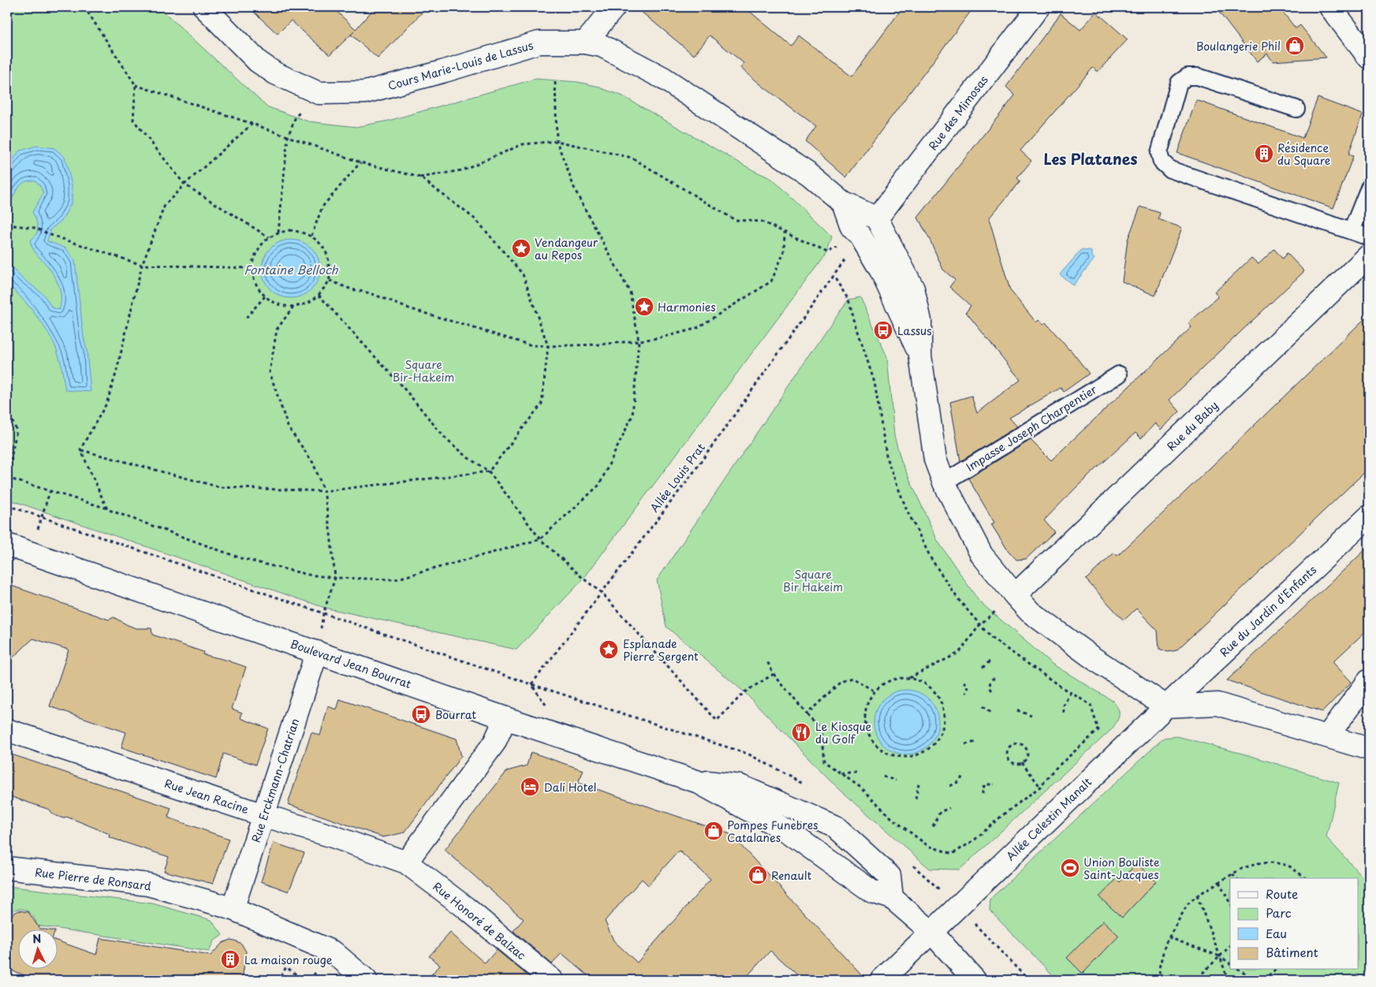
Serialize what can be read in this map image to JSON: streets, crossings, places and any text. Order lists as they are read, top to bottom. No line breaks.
{"streets":{"street":["Cours Marie-Louis de Lassus","Rue des Mimosas","Rue du Baby","Rue du Jardin d'Enfants","Boulevard Jean Bourrat","Rue Erckmann-Chatrian","Rue Jean Racine","Allée Celestin Manalt","Rue Pierre de Ronsard","Rue Honoré de Balzac"],"lane":["Impasse Joseph Charpentier"],"path":["Allée Louis Prat"]},"crossings":[["Cours Marie-Louis de Lassus","Rue des Mimosas"],["Cours Marie-Louis de Lassus","Rue du Baby"],["Cours Marie-Louis de Lassus","Impasse Joseph Charpentier"],["Cours Marie-Louis de Lassus","Allée Louis Prat"],["Cours Marie-Louis de Lassus","Rue du Jardin d'Enfants"],["Cours Marie-Louis de Lassus","Allée Celestin Manalt"],["Rue du Jardin d'Enfants","Allée Celestin Manalt"],["Boulevard Jean Bourrat","Rue Erckmann-Chatrian"],["Boulevard Jean Bourrat","Allée Celestin Manalt"],["Rue Erckmann-Chatrian","Rue Jean Racine"],["Rue Erckmann-Chatrian","Rue Pierre de Ronsard"],["Rue Jean Racine","Rue Honoré de Balzac"]],"districts":["Les Platanes"],"water":["Fontaine Belloch"],"parks":["Square Bir-Hakeim","Square Bir Hakeim"],"places":{"shop":["Boulangerie Phil","Pompes Funèbres Catalanes","Renault"],"building":["Résidence du Square","La maison rouge"],"place":["Vendangeur au Repos","Harmonies","Esplanade Pierre Sergent"],"bus stop":["Lassus","Bourrat"],"restaurant":["Le Kiosque du Golf"],"hotel":["Dali Hotel"],"sports":["Union Bouliste Saint-Jacques"]},"legend":["Route","Parc","Eau","Bâtiment"],"north":"top"}
